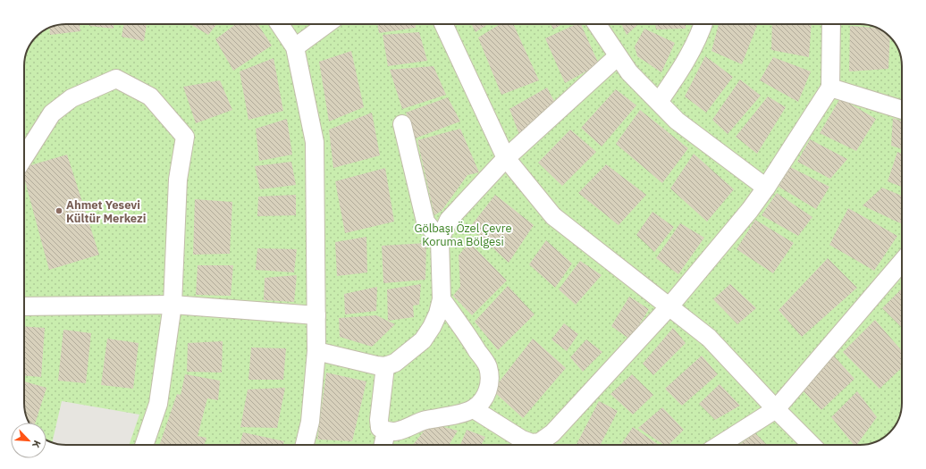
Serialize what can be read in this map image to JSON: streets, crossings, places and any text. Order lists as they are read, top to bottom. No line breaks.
{"parks":["Gölbaşı Özel Çevre Koruma Bölgesi"],"places":["Ahmet Yesevi Kültür Merkezi"],"north":"bottom right"}
